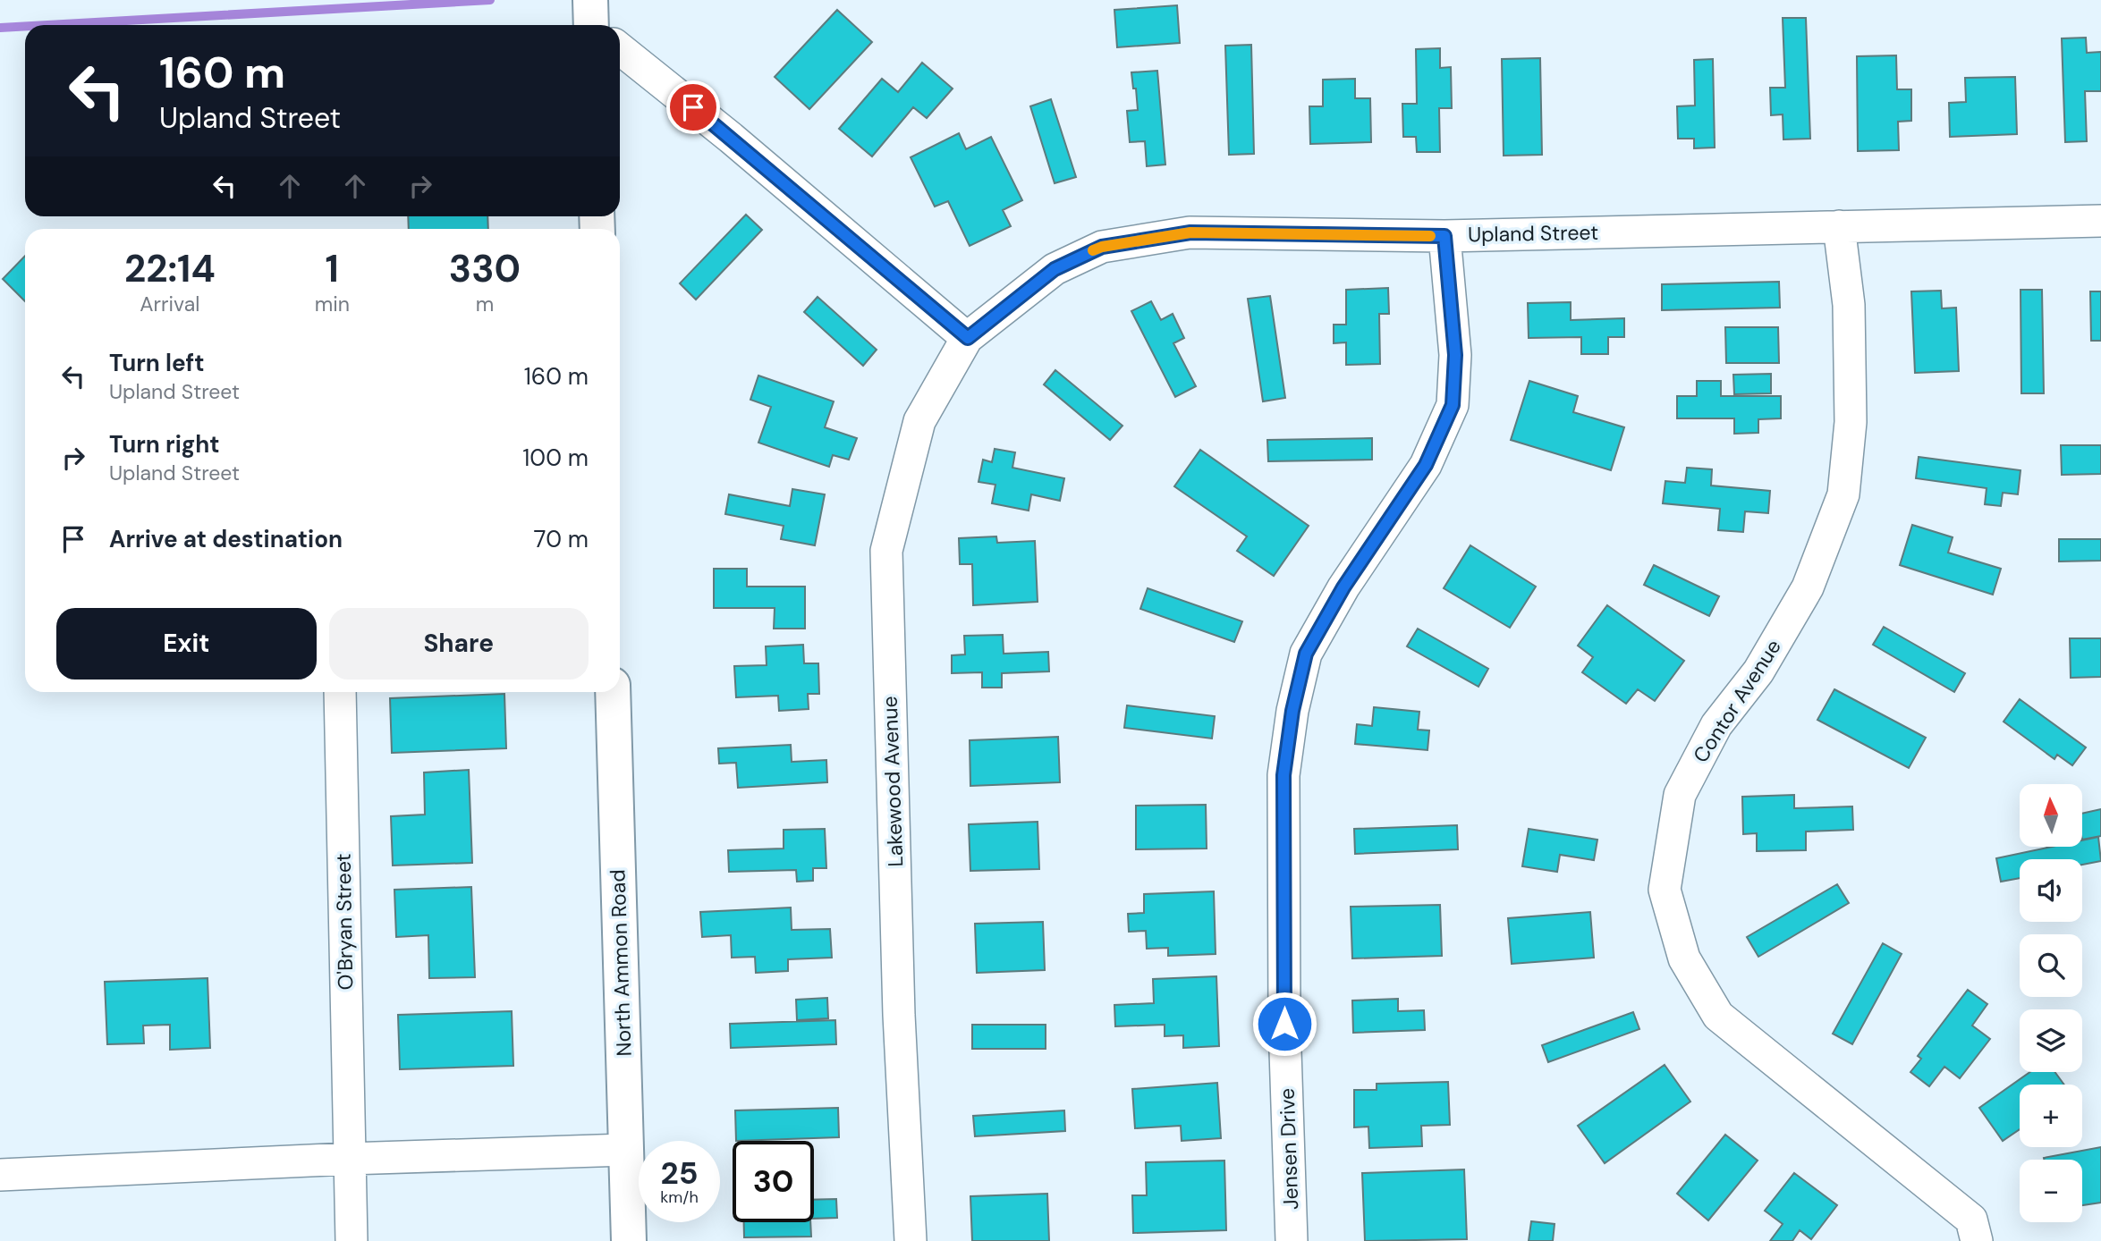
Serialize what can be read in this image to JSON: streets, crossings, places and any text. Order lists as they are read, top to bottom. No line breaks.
{"streets":{"main road":["North Ammon Road"],"street":["Upland Street","Contor Avenue","Lakewood Avenue","O'Bryan Street","Jensen Drive"]},"crossings":[["Upland Street","Contor Avenue"],["Upland Street","Lakewood Avenue"],["Upland Street","Jensen Drive"]],"north":"top","page":{"turn":["160 m","Upland Street"],"eta":["22:14","Arrival","1","min","330","m"],"list":[{"name":"Turn left","note":"Upland Street","value":"160 m"},{"name":"Turn right","note":"Upland Street","value":"100 m"},{"name":"Arrive at destination","value":"70 m"}],"buttons":["Exit","Share"],"map_buttons":["+","−"],"speed":"25 km/h","limit":"30"}}
